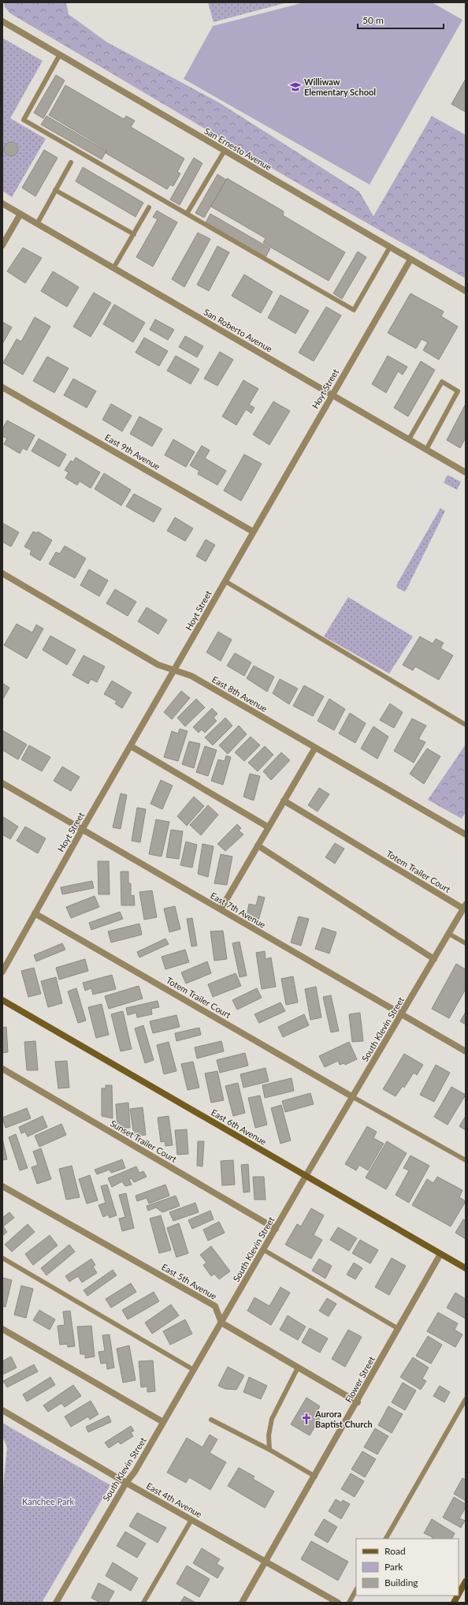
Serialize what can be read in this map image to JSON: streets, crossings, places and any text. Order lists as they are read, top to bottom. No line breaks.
{"streets":{"street":["San Ernesto Avenue","San Roberto Avenue","Hoyt Street","East 9th Avenue","East 8th Avenue","Totem Trailer Court","East 7th Avenue","South Klevin Street","East 6th Avenue","Sunset Trailer Court","East 5th Avenue","Flower Street","East 4th Avenue"]},"crossings":[["San Ernesto Avenue","Hoyt Street"],["San Roberto Avenue","Hoyt Street"],["Hoyt Street","East 9th Avenue"],["Hoyt Street","East 8th Avenue"],["Hoyt Street","Totem Trailer Court"],["Hoyt Street","East 7th Avenue"],["Totem Trailer Court","South Klevin Street"],["East 7th Avenue","South Klevin Street"],["South Klevin Street","East 6th Avenue"],["South Klevin Street","Sunset Trailer Court"],["South Klevin Street","East 5th Avenue"],["South Klevin Street","East 4th Avenue"],["East 6th Avenue","Flower Street"],["Flower Street","East 4th Avenue"]],"parks":["Kanchee Park"],"places":{"school or university":["Williwaw Elementary School"],"church":["Aurora Baptist Church"]},"legend":["Road","Park","Building"],"scale_bar":"50 m"}
